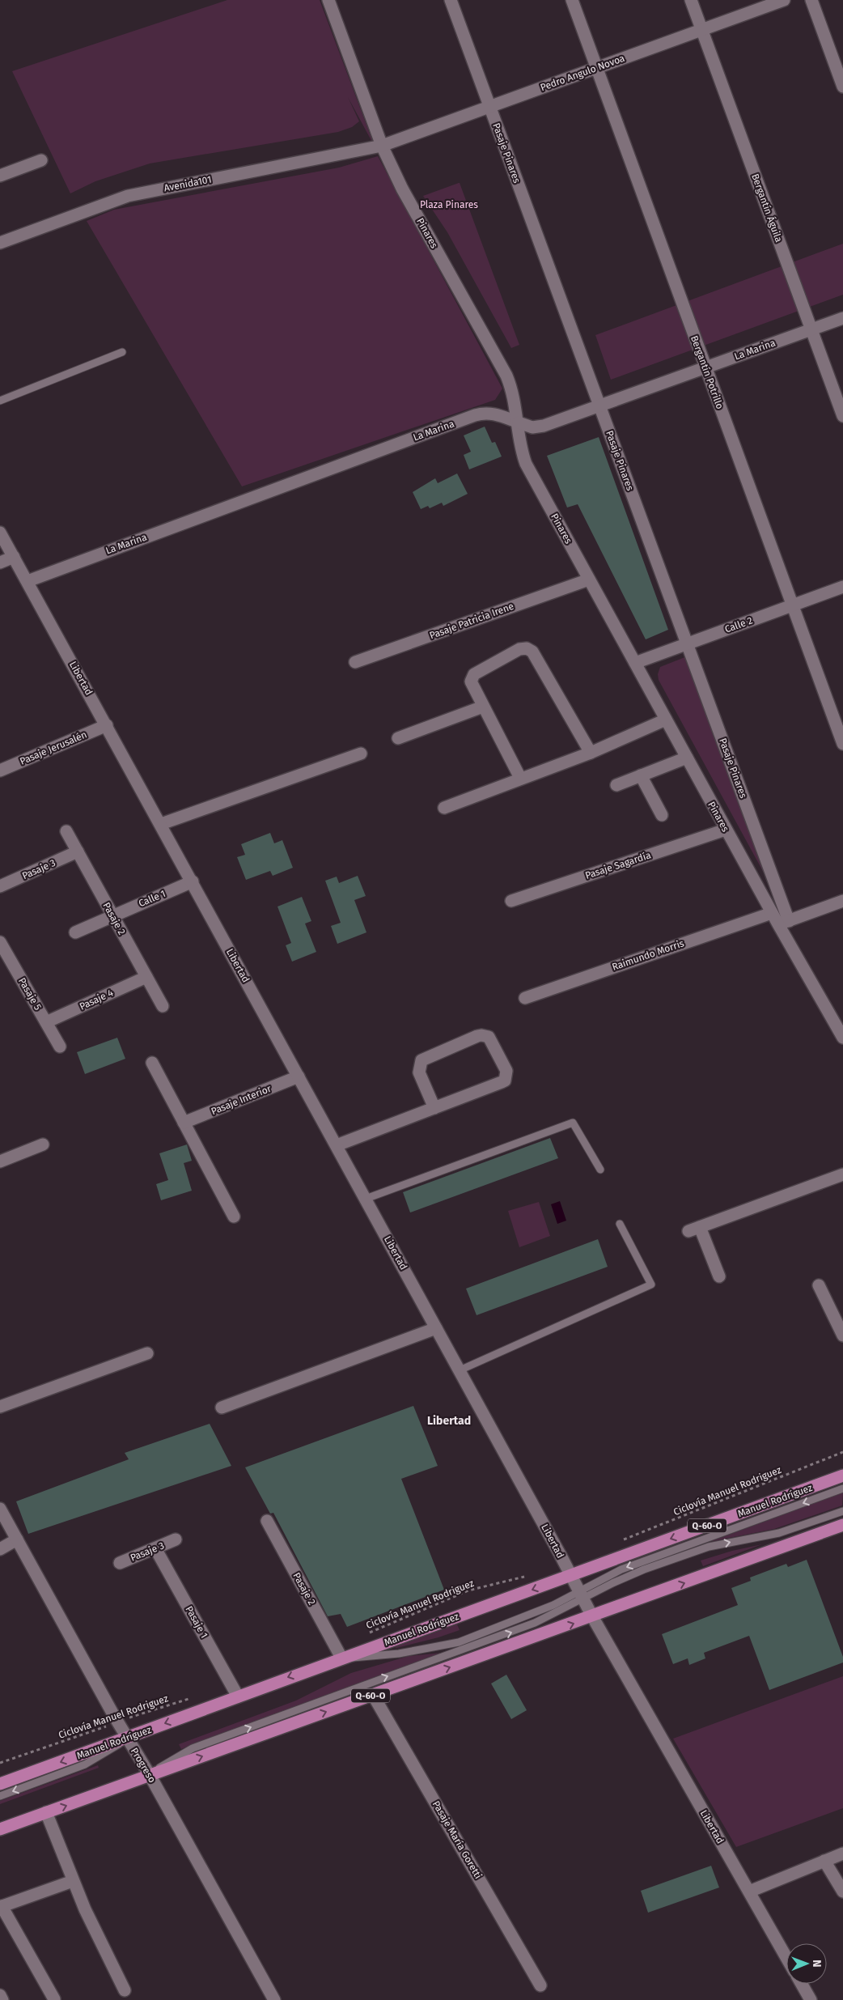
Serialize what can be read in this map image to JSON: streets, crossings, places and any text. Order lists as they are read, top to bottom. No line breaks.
{"streets":{"main road":["Manuel Rodríguez","Q-60-O"],"street":["Pedro Angulo Novoa","Pasaje Pinares","Avenida101","Bergantín Águila","Pinares","La Marina","Bergantín Potrillo","Pasaje Patricia Irene","Calle 2","Libertad","Pasaje Jerusalén","Pasaje Sagardía","Pasaje 3","Calle 1","Pasaje 2","Raimundo Morris","Pasaje 5","Pasaje 4","Pasaje Interior","Pasaje 1","Progreso","Pasaje María Goretti"],"path":["Ciclovía Manuel Rodriguez"]},"crossings":[["Pedro Angulo Novoa","Pasaje Pinares"],["Pedro Angulo Novoa","Avenida101"],["Pedro Angulo Novoa","Bergantín Águila"],["Pedro Angulo Novoa","Pinares"],["Pedro Angulo Novoa","Bergantín Potrillo"],["Pasaje Pinares","Pinares"],["Pasaje Pinares","La Marina"],["Pasaje Pinares","Calle 2"],["Avenida101","Pinares"],["Bergantín Águila","La Marina"],["Pinares","La Marina"],["Pinares","Pasaje Patricia Irene"],["Pinares","Calle 2"],["Pinares","Pasaje Sagardía"],["Pinares","Raimundo Morris"],["La Marina","Bergantín Potrillo"],["La Marina","Libertad"],["Bergantín Potrillo","Calle 2"],["Libertad","Pasaje Jerusalén"],["Libertad","Calle 1"],["Libertad","Pasaje Interior"],["Libertad","Manuel Rodríguez"],["Libertad","Q-60-O"],["Pasaje 3","Pasaje 2"],["Pasaje 3","Pasaje 1"],["Calle 1","Pasaje 2"],["Pasaje 2","Pasaje 4"],["Pasaje 2","Manuel Rodríguez"],["Pasaje 5","Pasaje 4"],["Manuel Rodríguez","Pasaje 1"],["Manuel Rodríguez","Progreso"],["Q-60-O","Progreso"],["Q-60-O","Pasaje María Goretti"]],"districts":["Libertad"],"parks":["Plaza Pinares"],"north":"right"}
